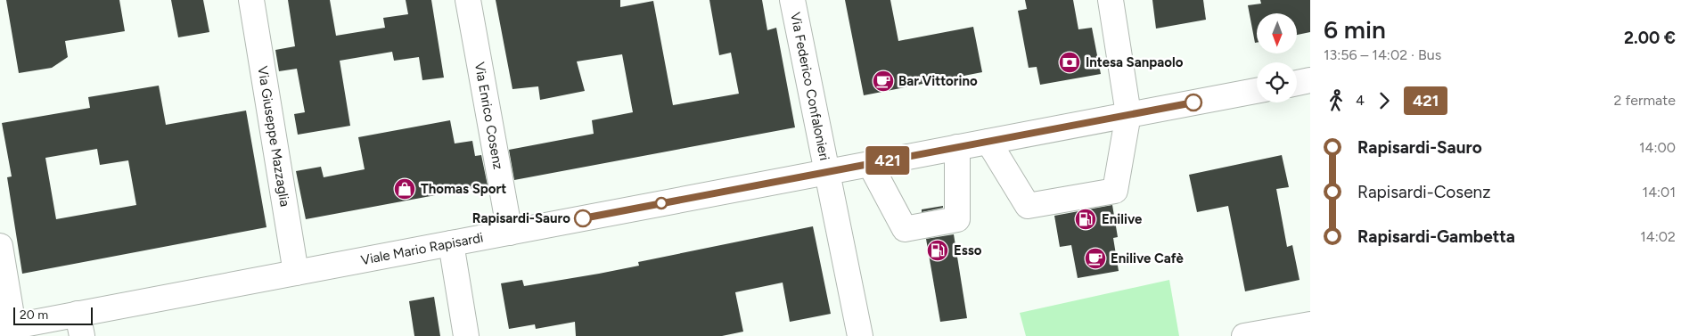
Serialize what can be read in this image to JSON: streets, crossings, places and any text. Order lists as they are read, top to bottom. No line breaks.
{"streets":{"main road":["Via Federico Confalonieri","Via Enrico Cosenz","Via Giuseppe Mazzaglia","Viale Mario Rapisardi"]},"crossings":[["Via Federico Confalonieri","Viale Mario Rapisardi"],["Via Enrico Cosenz","Viale Mario Rapisardi"],["Via Giuseppe Mazzaglia","Viale Mario Rapisardi"]],"places":{"bank":["Intesa Sanpaolo"],"cafe":["Bar Vittorino","Enilive Cafè"],"shop":["Thomas Sport"],"other":["Rapisardi-Sauro"],"fuel station":["Enilive","Esso"]},"lines":["bus line 421"],"scale_bar":"20 m","north":"bottom","page":{"on_map":"421","heading":["6 min","13:56 – 14:02 · Bus","2.00 €"],"legs":["4","421","2 fermate"],"list":[{"name":"Rapisardi-Sauro","value":"14:00"},{"name":"Rapisardi-Cosenz","value":"14:01"},{"name":"Rapisardi-Gambetta","value":"14:02"}],"scale":"20 m"}}
